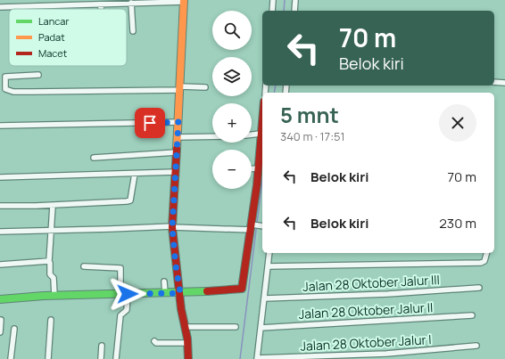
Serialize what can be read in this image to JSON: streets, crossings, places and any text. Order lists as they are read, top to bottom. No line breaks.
{"streets":{"street":["Jalan 28 Oktober Jalur III","Jalan 28 Oktober Jalur II","Jalan 28 Oktober Jalur I"]},"legend":["Lancar","Padat","Macet"],"page":{"map_buttons":["+","−"],"turn":["70 m","Belok kiri"],"heading":["5 mnt","340 m · 17:51"],"list":[{"name":"Belok kiri","value":"70 m"},{"name":"Belok kiri","value":"230 m"}]}}
